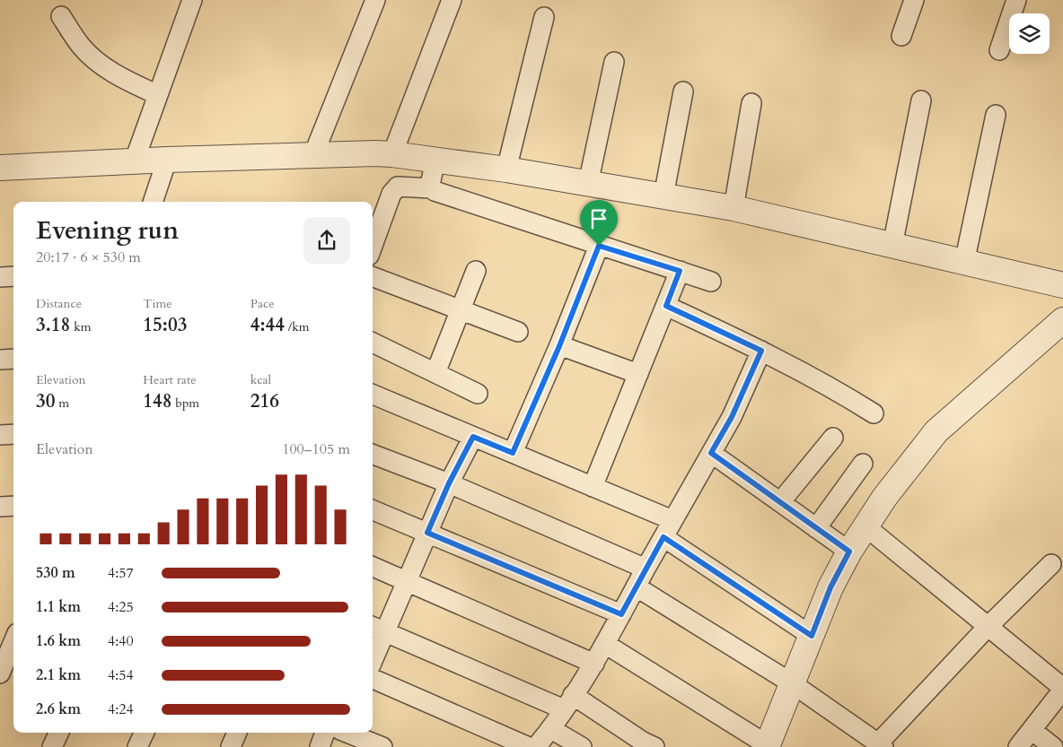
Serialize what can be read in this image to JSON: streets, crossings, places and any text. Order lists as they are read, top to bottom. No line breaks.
{"page":{"heading":["Evening run","20:17 · 6 × 530 m"],"stats":[["Distance","3.18 km"],["Time","15:03"],["Pace","4:44 /km"],["Elevation","30 m"],["Heart rate","148 bpm"],["kcal","216"]],"chart":["Elevation","100–105 m"],"list":[{"name":"530 m","note":"4:57"},{"name":"1.1 km","note":"4:25"},{"name":"1.6 km","note":"4:40"},{"name":"2.1 km","note":"4:54"},{"name":"2.6 km","note":"4:24"}]}}
